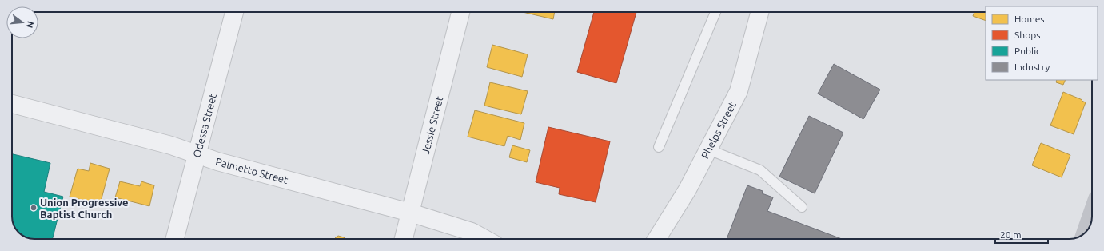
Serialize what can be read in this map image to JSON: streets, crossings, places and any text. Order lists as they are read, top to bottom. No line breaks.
{"streets":{"street":["Odessa Street","Jessie Street","Phelps Street","Palmetto Street"]},"crossings":[["Odessa Street","Palmetto Street"],["Jessie Street","Palmetto Street"]],"places":["Union Progressive Baptist Church"],"legend":["Homes","Shops","Public","Industry"],"scale_bar":"20 m","north":"right"}
